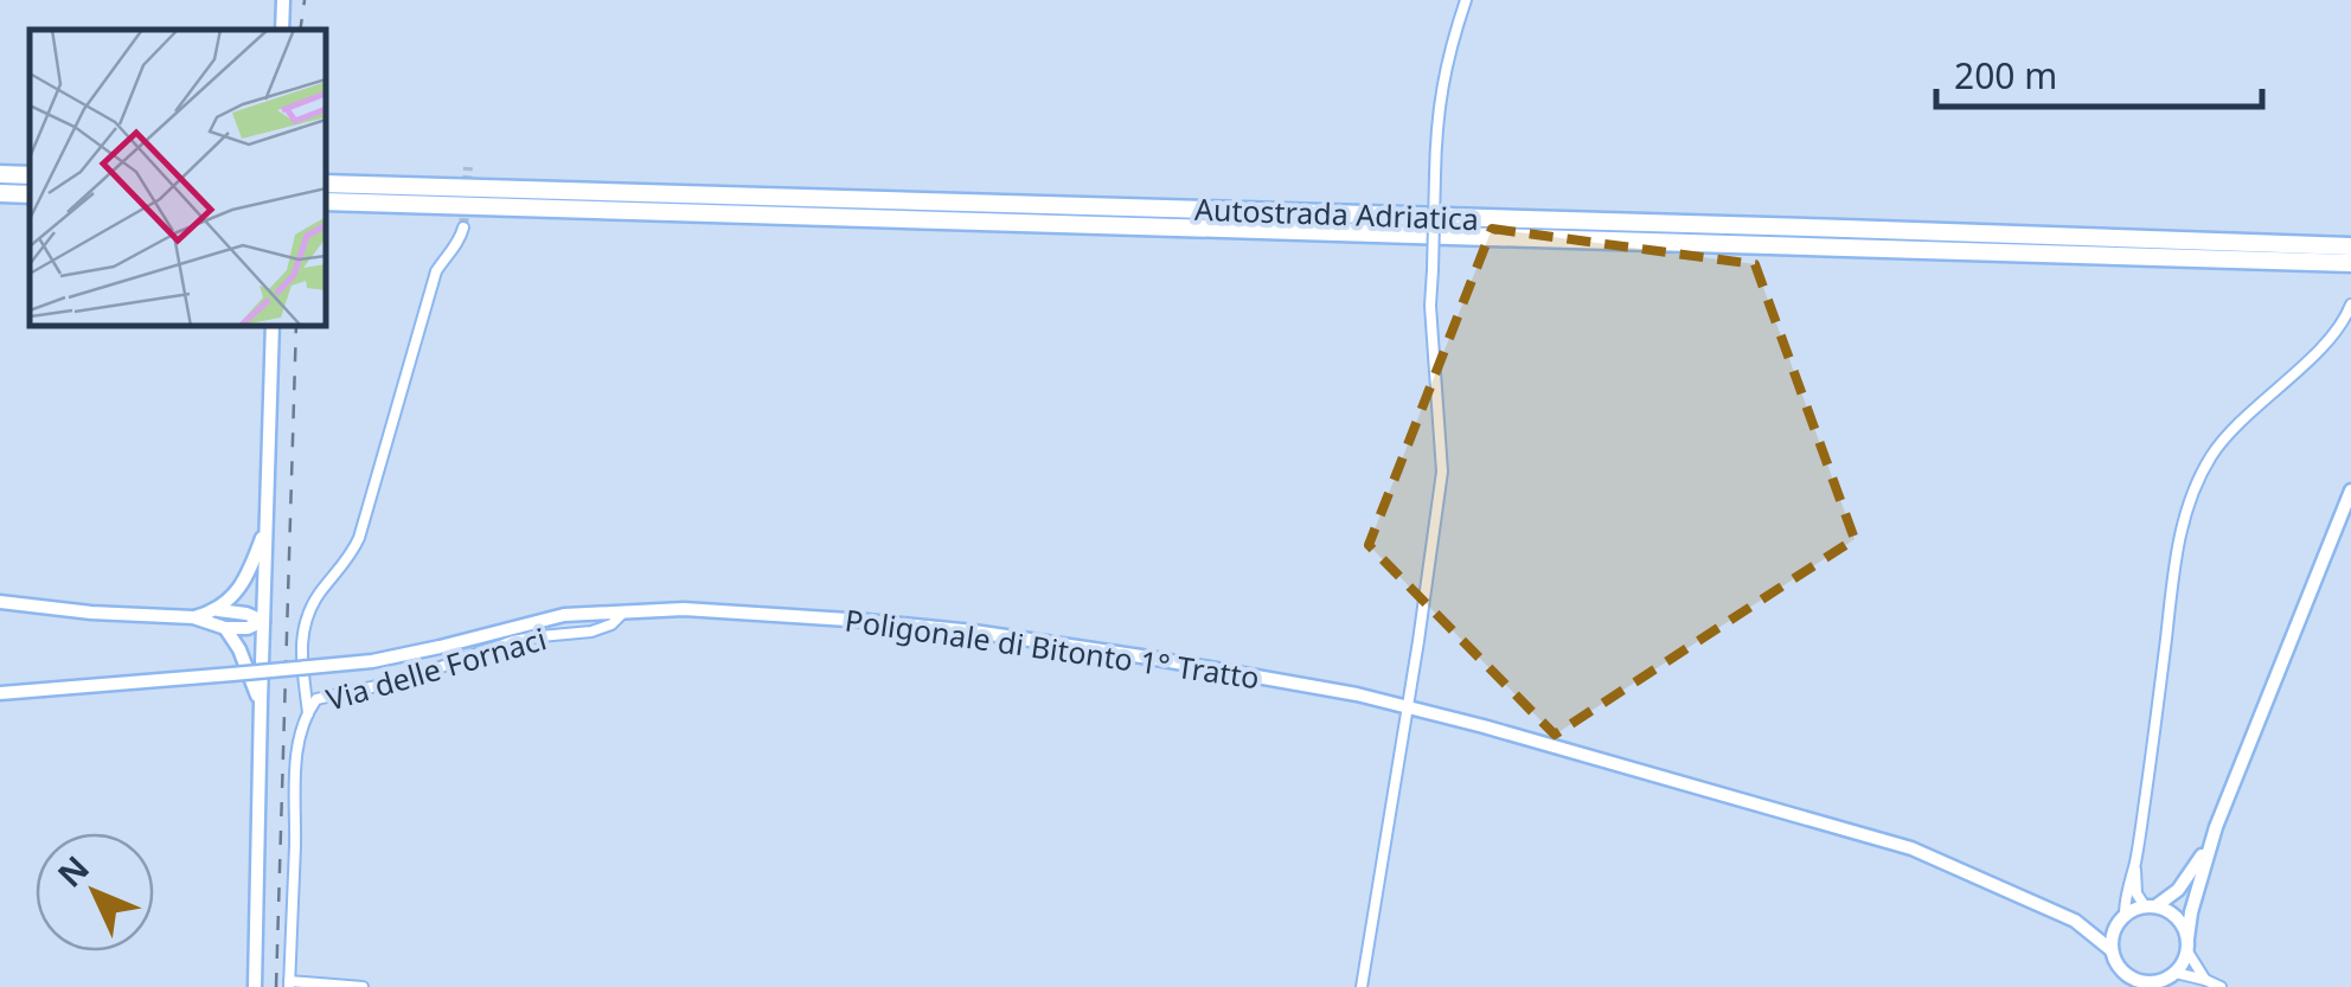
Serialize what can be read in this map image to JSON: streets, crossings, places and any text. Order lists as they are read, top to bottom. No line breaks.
{"streets":{"highway":["Autostrada Adriatica"],"main road":["Poligonale di Bitonto 1° Tratto"],"street":["Via delle Fornaci"]},"crossings":[["Poligonale di Bitonto 1° Tratto","Via delle Fornaci"]],"scale_bar":"200 m","north":"top left"}
